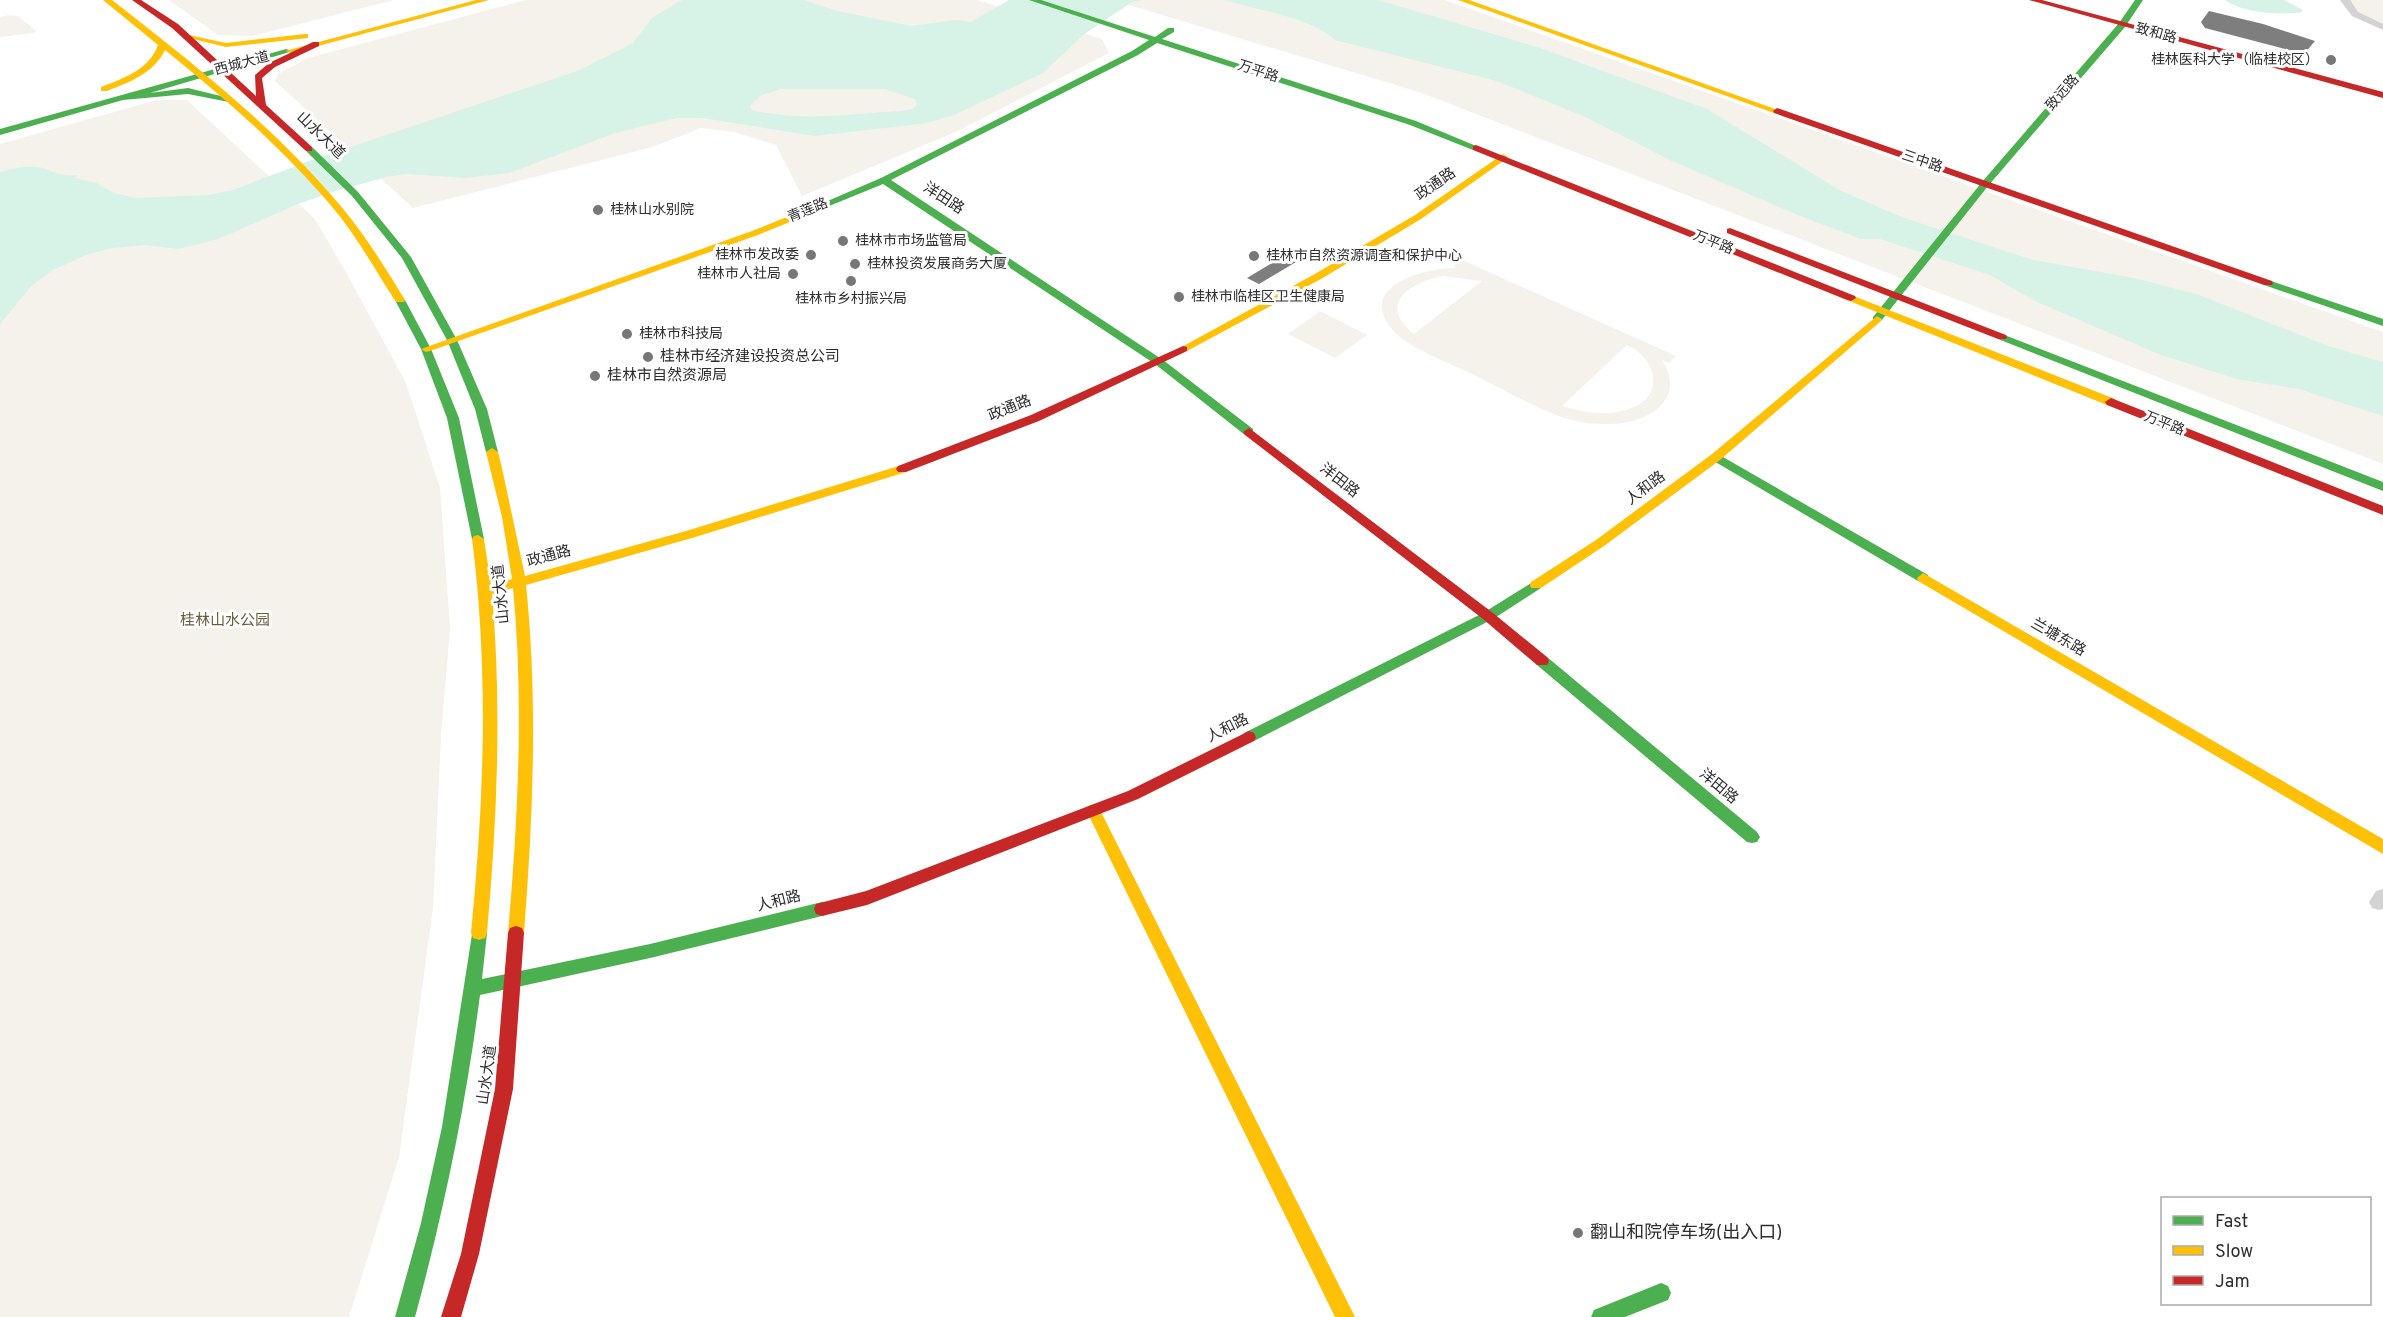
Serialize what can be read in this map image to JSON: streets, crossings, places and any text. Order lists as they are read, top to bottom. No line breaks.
{"streets":{"main road":["致和路","西城大道","万平路","致远路","山水大道","三中路","政通路","洋田路","青莲路","人和路","兰塘东路"]},"crossings":[["致和路","致远路"],["西城大道","山水大道"],["万平路","致远路"],["万平路","政通路"],["万平路","青莲路"],["万平路","人和路"],["致远路","三中路"],["致远路","人和路"],["山水大道","政通路"],["山水大道","青莲路"],["山水大道","人和路"],["政通路","洋田路"],["洋田路","青莲路"],["洋田路","人和路"],["人和路","兰塘东路"]],"parks":["桂林山水公园"],"places":["桂林医科大学（临桂校区）","桂林山水别院","桂林市市场监管局","桂林市发改委","桂林市自然资源调查和保护中心","桂林投资发展商务大厦","桂林市人社局","桂林市乡村振兴局","桂林市临桂区卫生健康局","桂林市科技局","桂林市经济建设投资总公司","桂林市自然资源局","翻山和院停车场(出入口)"],"legend":["Fast","Slow","Jam"]}
